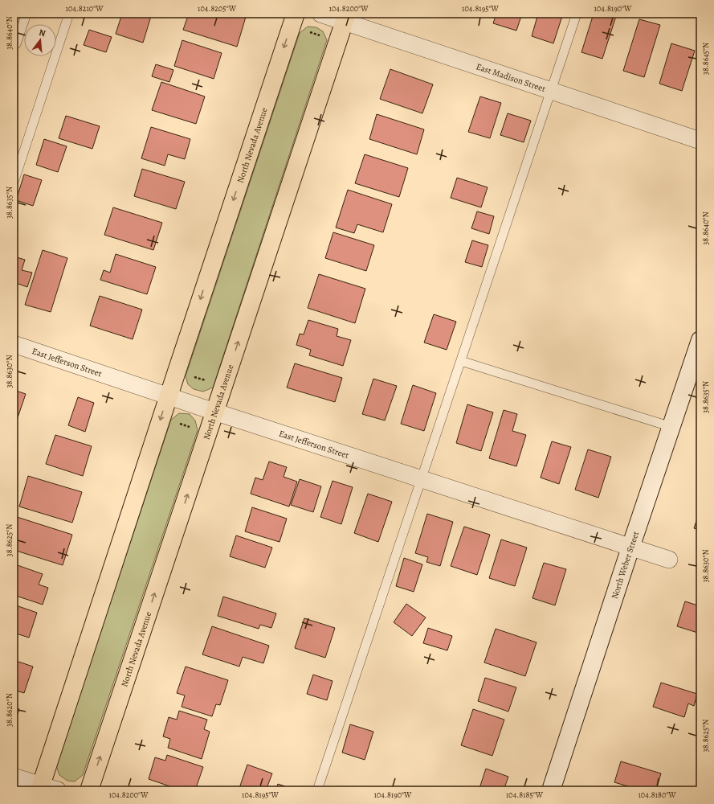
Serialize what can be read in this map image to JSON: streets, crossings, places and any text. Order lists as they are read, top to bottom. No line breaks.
{"streets":{"main road":["North Nevada Avenue"],"street":["East Madison Street","East Jefferson Street","North Weber Street"]},"crossings":[["East Madison Street","North Nevada Avenue"],["North Nevada Avenue","East Jefferson Street"],["East Jefferson Street","North Weber Street"]],"north":"top","coordinates":["104.8210°W","104.8205°W","104.8200°W","104.8195°W","104.8190°W","38.8640°N","38.8645°N","38.8635°N","38.8630°N","38.8625°N","38.8620°N","104.8185°W","104.8180°W"]}
